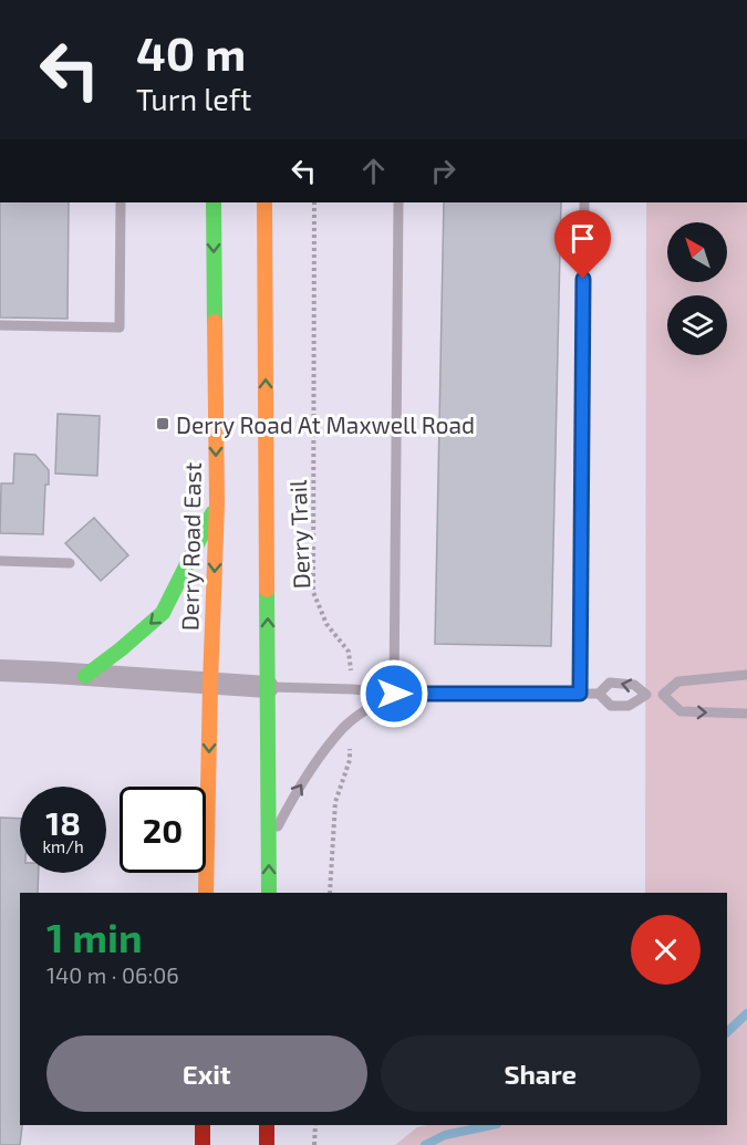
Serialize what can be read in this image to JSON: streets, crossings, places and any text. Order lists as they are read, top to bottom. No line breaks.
{"streets":{"main road":["Derry Road East"],"path":["Derry Trail"]},"places":{"transit":["Derry Road At Maxwell Road"]},"north":"top left","page":{"turn":["40 m","Turn left"],"speed":"18 km/h","limit":"20","heading":["1 min","140 m · 06:06"],"buttons":["Exit","Share"]}}
